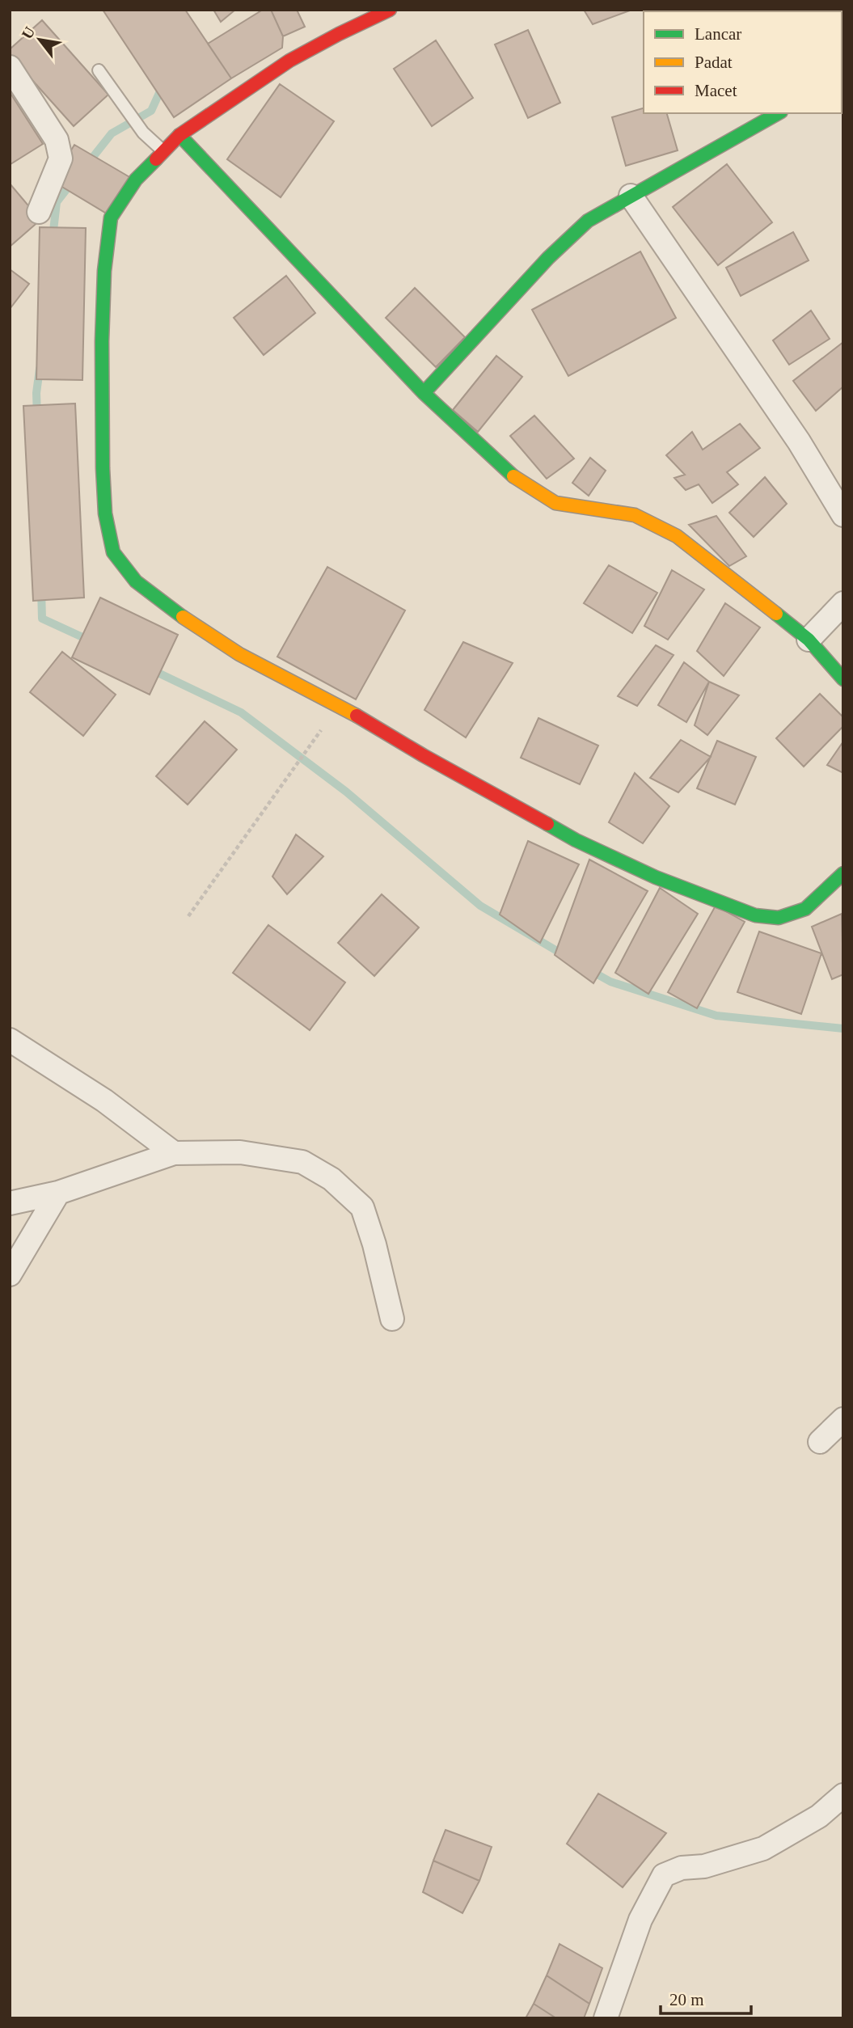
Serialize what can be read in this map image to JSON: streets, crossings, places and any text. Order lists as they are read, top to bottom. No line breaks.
{"legend":["Lancar","Padat","Macet"],"scale_bar":"20 m","north":"top left"}
